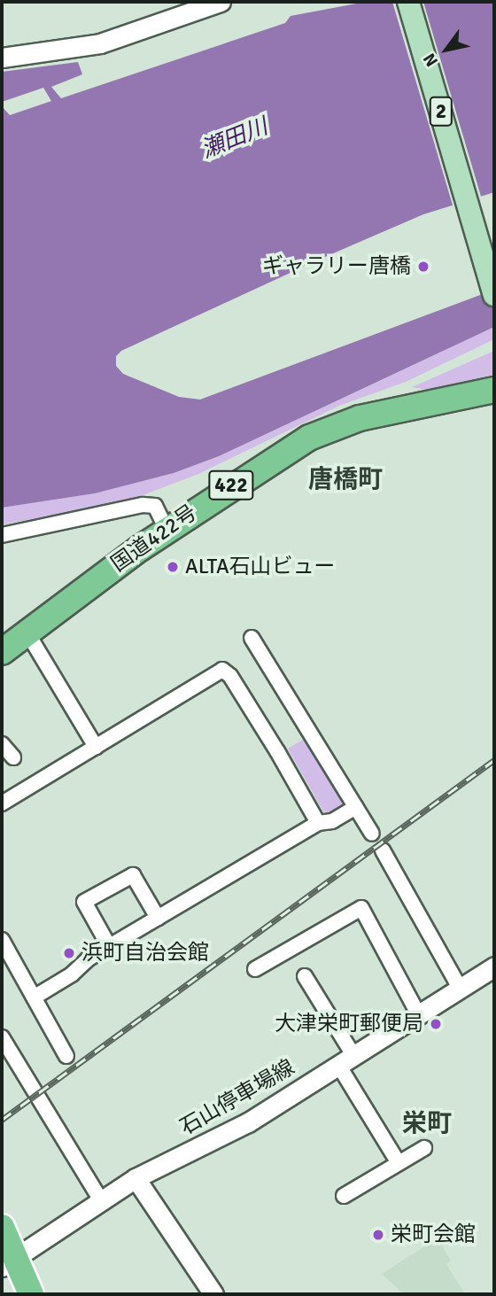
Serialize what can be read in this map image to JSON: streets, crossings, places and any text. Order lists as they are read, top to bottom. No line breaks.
{"streets":{"highway":["422","国道422号"],"main road":["2","石山停車場線"]},"districts":["唐橋町","栄町"],"water":["瀬田川"],"places":["ギャラリー唐橋","ALTA石山ビュー","浜町自治会館","大津栄町郵便局","栄町会館"],"north":"bottom left"}
